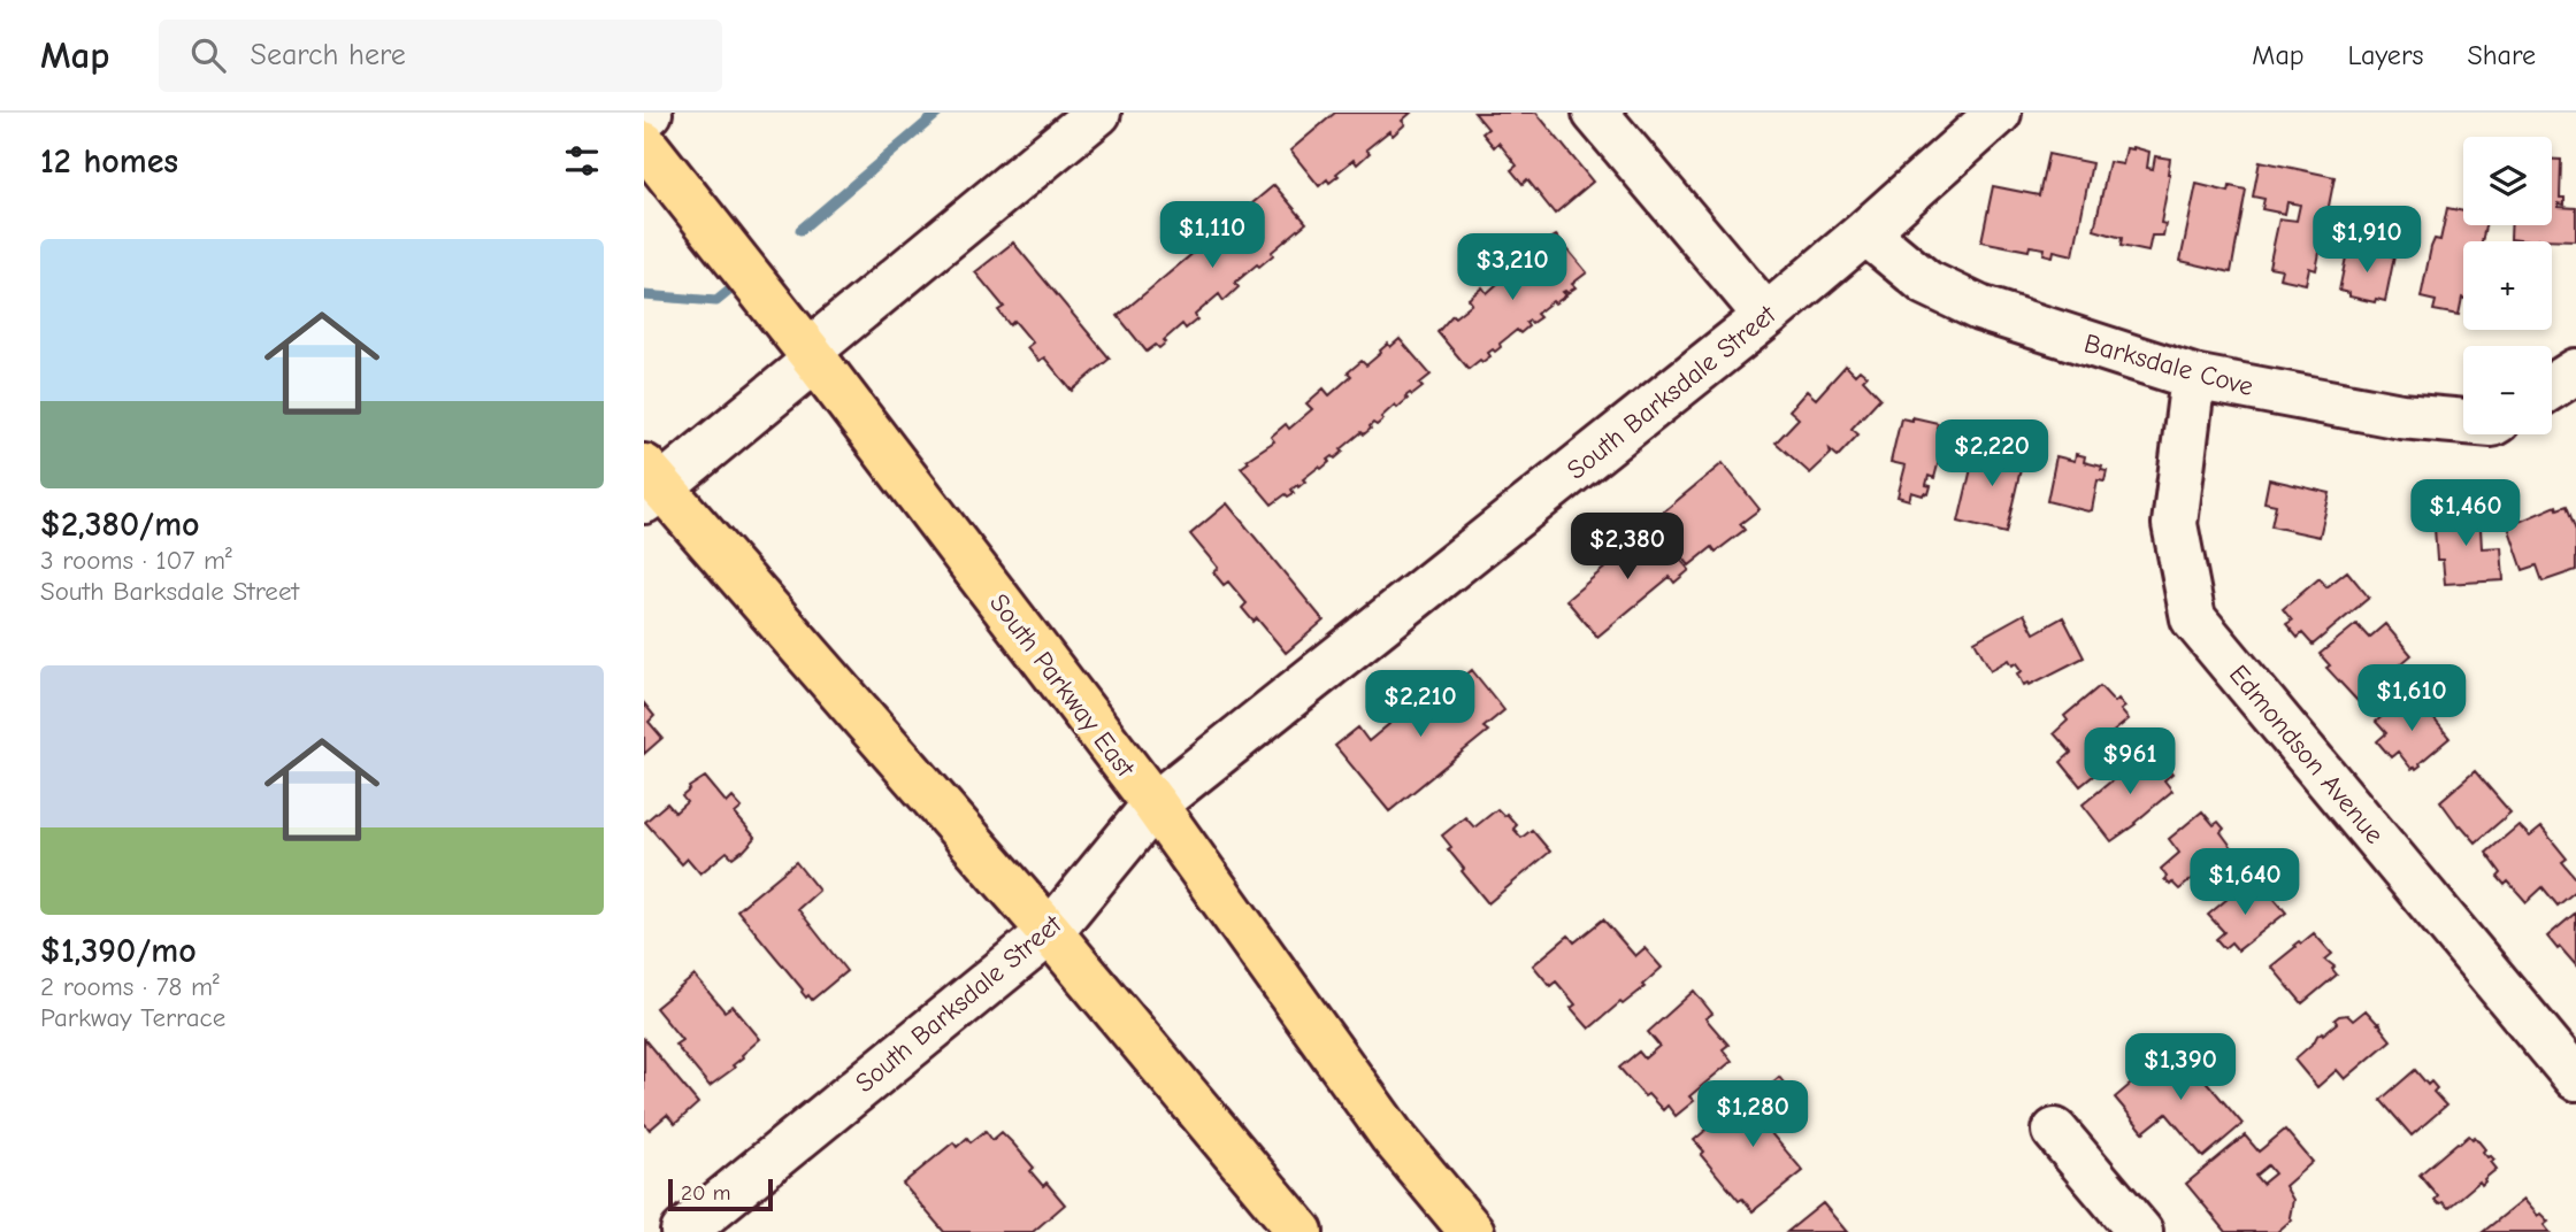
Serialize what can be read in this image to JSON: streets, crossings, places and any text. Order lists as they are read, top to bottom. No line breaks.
{"streets":{"main road":["South Parkway East"],"street":["Barksdale Cove","South Barksdale Street","Edmondson Avenue"]},"crossings":[["Barksdale Cove","South Barksdale Street"],["Barksdale Cove","Edmondson Avenue"],["South Barksdale Street","South Parkway East"]],"scale_bar":"20 m","page":{"header":"Map","search":"Search here","nav":["Map","Layers","Share"],"heading":"12 homes","map_buttons":["+","−"],"price":["$1,110","$1,910","$3,210","$2,220","$1,460","$2,380","$1,610","$2,210","$961","$1,640","$1,390","$1,280"],"list":[{"name":"$2,380/mo","note":"3 rooms · 107 m² · South Barksdale Street"},{"name":"$1,390/mo","note":"2 rooms · 78 m² · Parkway Terrace"}],"scale":"20 m"}}
